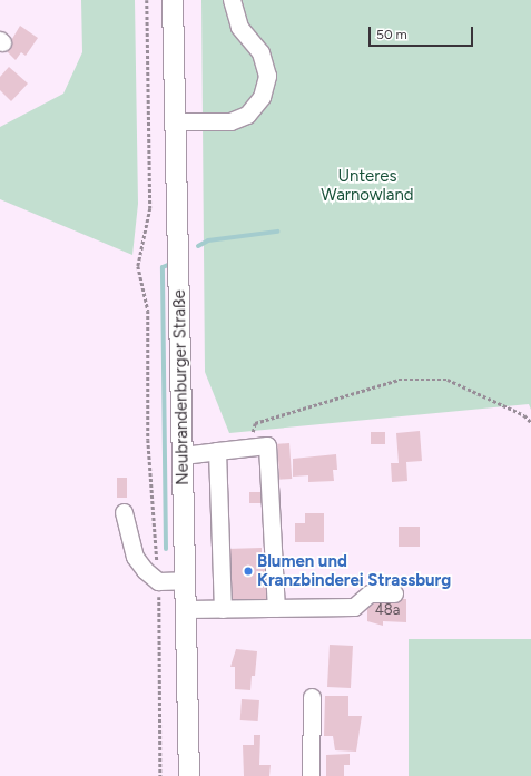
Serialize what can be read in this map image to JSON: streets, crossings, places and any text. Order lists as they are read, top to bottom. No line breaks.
{"streets":{"main road":["Neubrandenburger Straße"]},"parks":["Unteres Warnowland"],"places":["Blumen und Kranzbinderei Strassburg"],"house_numbers":["48a"],"scale_bar":"50 m"}
